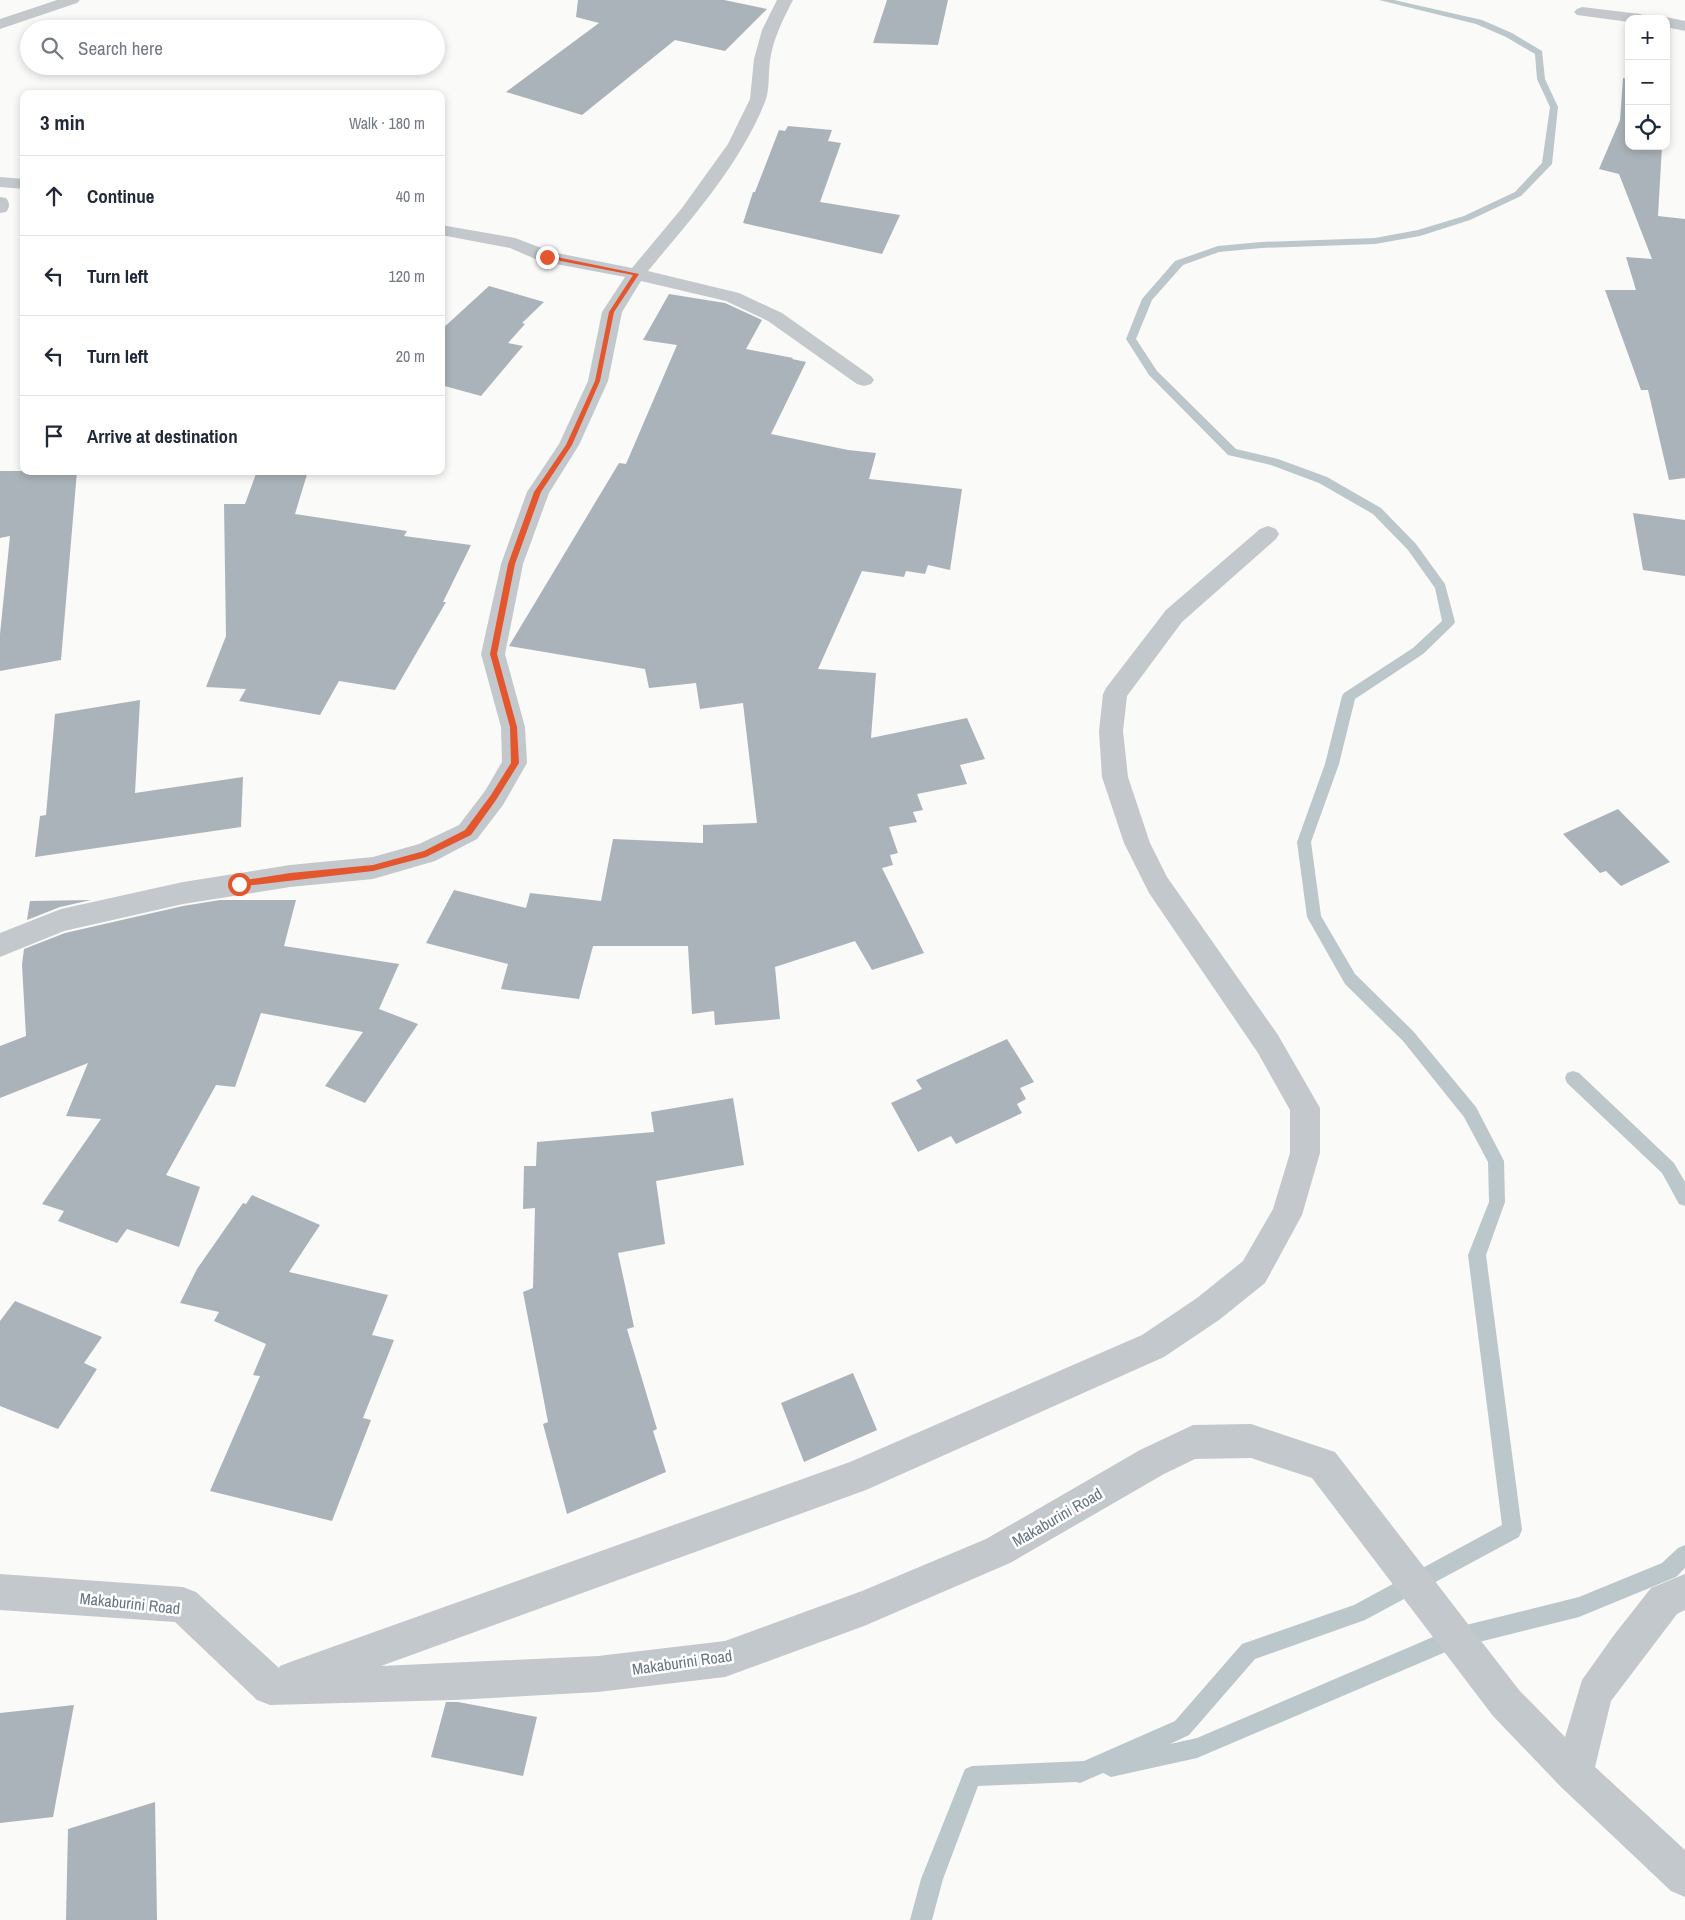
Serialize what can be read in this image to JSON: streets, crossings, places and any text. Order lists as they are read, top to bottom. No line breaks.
{"streets":{"street":["Makaburini Road"]},"page":{"map_buttons":["+","−"],"search":"Search here","heading":["3 min","Walk · 180 m"],"list":[["Continue","40 m"],["Turn left","120 m"],["Turn left","20 m"],"Arrive at destination"]}}
